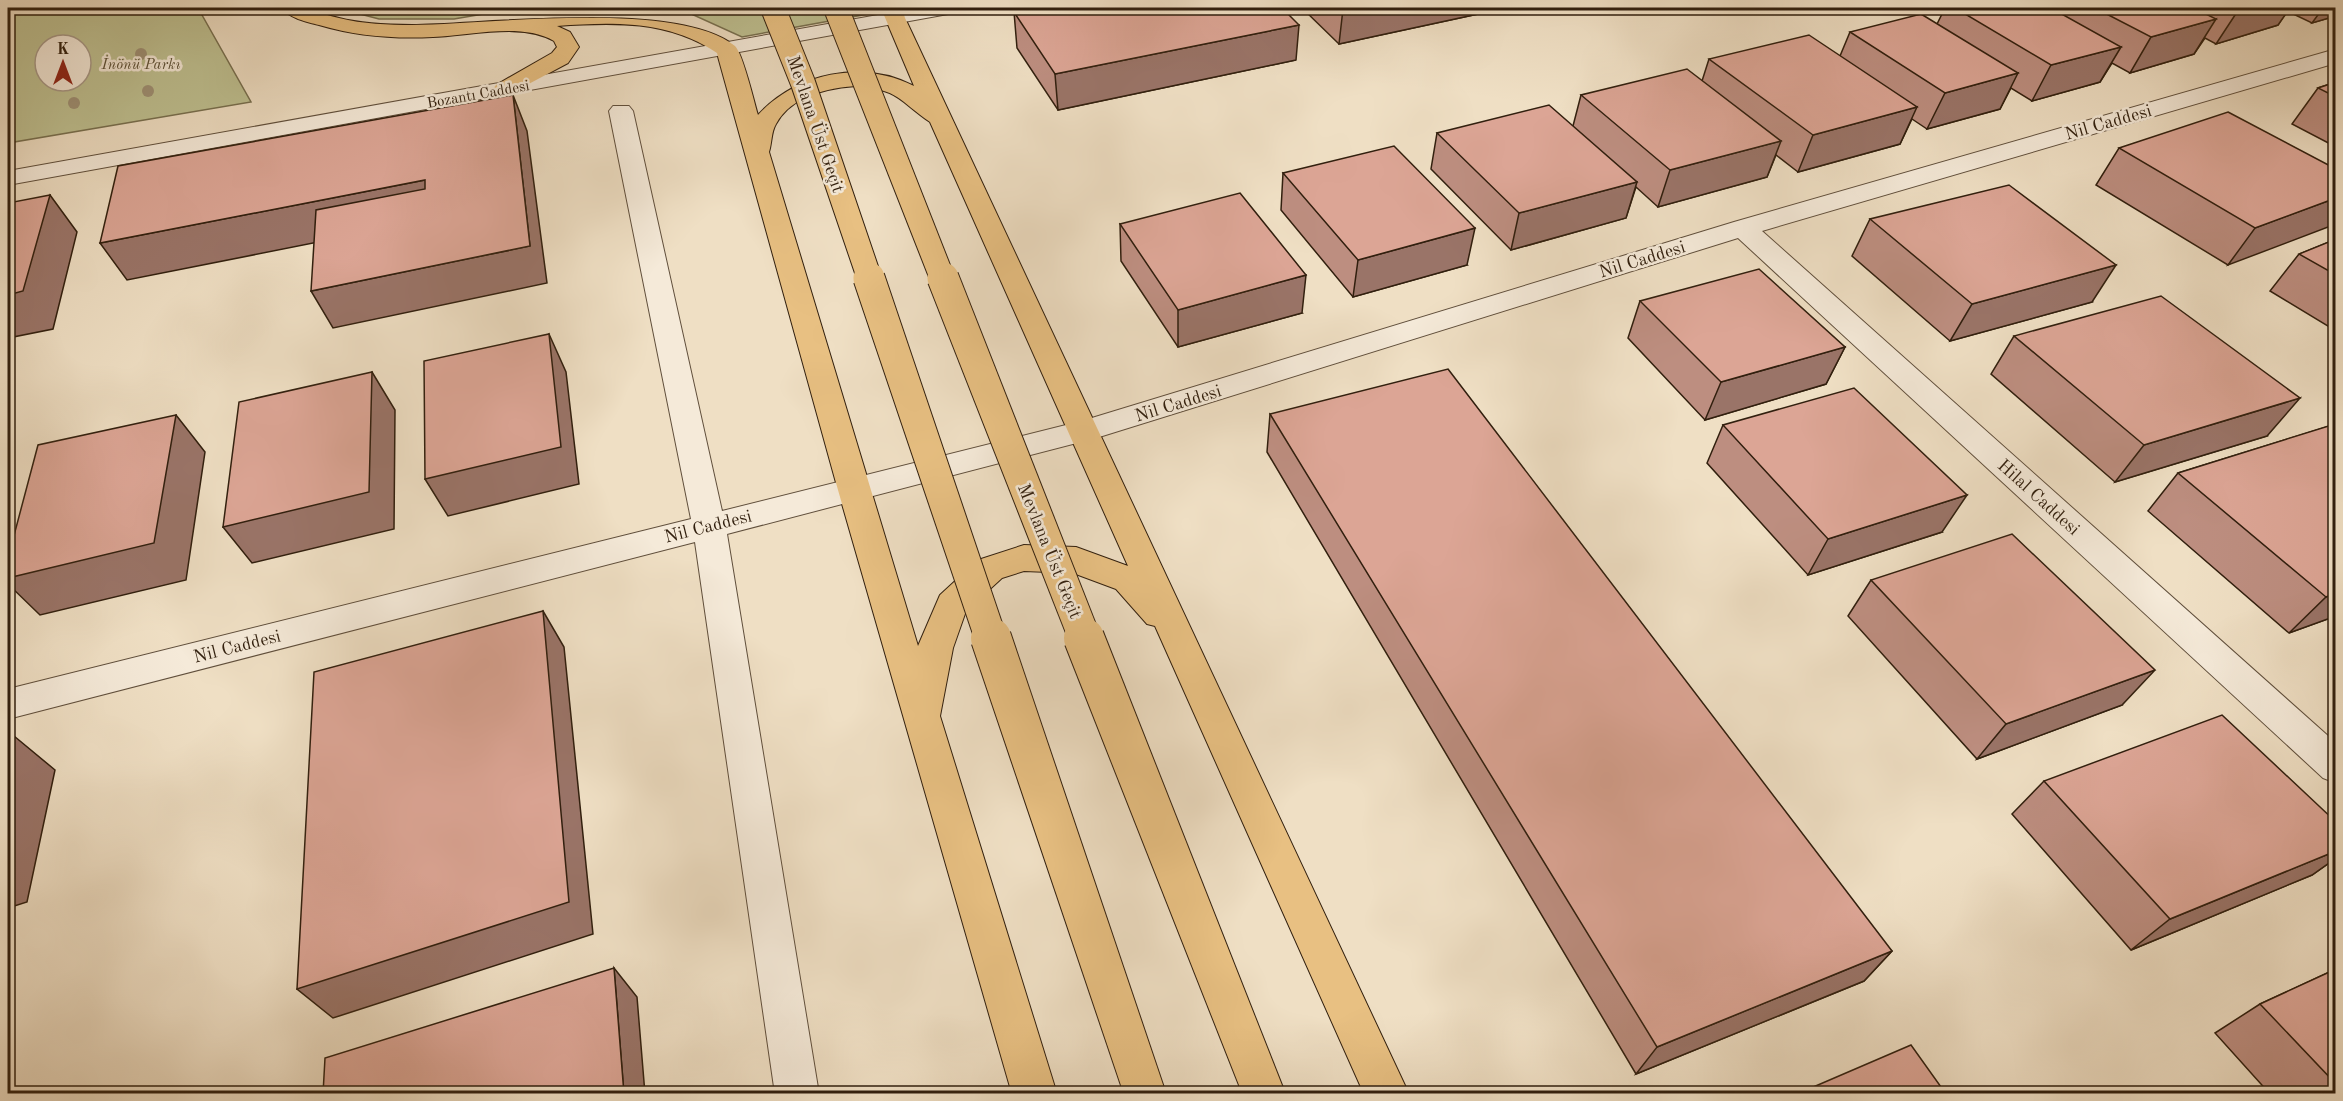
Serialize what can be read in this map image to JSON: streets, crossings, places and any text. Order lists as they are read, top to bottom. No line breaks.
{"streets":{"highway":["Mevlana Üst Geçit"],"street":["Bozantı Caddesi","Nil Caddesi","Hilal Caddesi"]},"crossings":[["Nil Caddesi","Hilal Caddesi"]],"parks":["İnönü Parkı"],"north":"top"}
